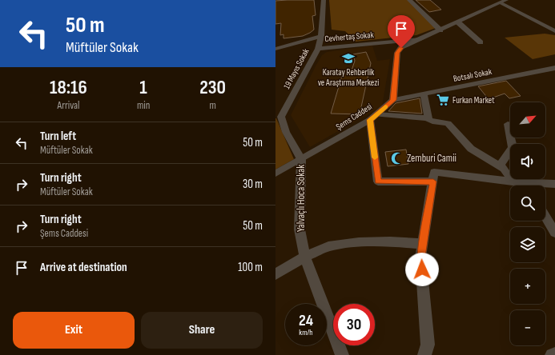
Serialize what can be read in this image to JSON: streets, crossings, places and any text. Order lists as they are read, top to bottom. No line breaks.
{"streets":{"street":["Cevhertaş Sokak","19 Mayıs Sokak","Botsalı Sokak","Şems Caddesi","Yalvaçlı Hoca Sokak"]},"crossings":[["Cevhertaş Sokak","19 Mayıs Sokak"],["19 Mayıs Sokak","Şems Caddesi"],["19 Mayıs Sokak","Yalvaçlı Hoca Sokak"],["Botsalı Sokak","Şems Caddesi"],["Şems Caddesi","Yalvaçlı Hoca Sokak"]],"places":{"school or university":["Karatay Rehberlik ve Araştırma Merkezi"],"supermarket":["Furkan Market"],"mosque":["Zemburi Camii"]},"north":"top right","page":{"turn":["50 m","Müftüler Sokak"],"eta":["18:16","Arrival","1","min","230","m"],"map_buttons":["+","−"],"list":[{"name":"Turn left","note":"Müftüler Sokak","value":"50 m"},{"name":"Turn right","note":"Müftüler Sokak","value":"30 m"},{"name":"Turn right","note":"Şems Caddesi","value":"50 m"},{"name":"Arrive at destination","value":"100 m"}],"speed":"24 km/h","limit":"30","buttons":["Exit","Share"]}}
